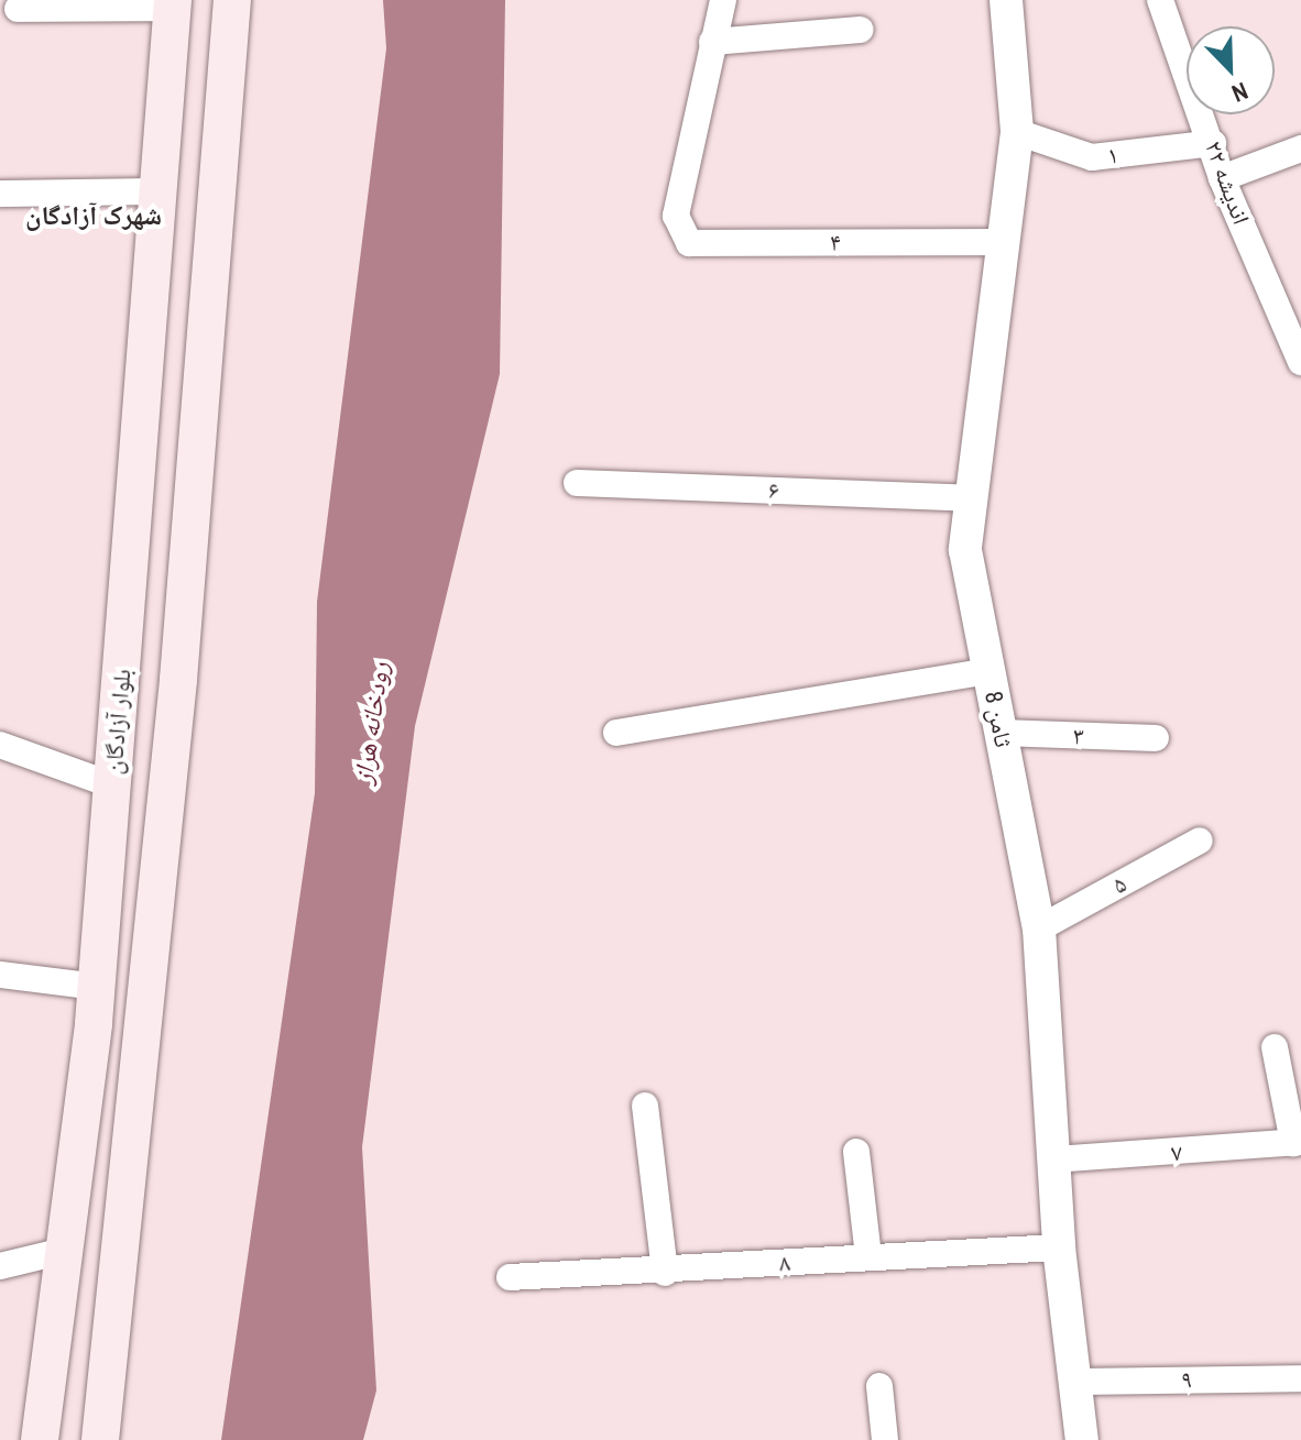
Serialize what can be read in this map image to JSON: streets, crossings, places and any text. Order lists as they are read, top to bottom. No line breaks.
{"streets":{"main road":["بلوار آزادگان"],"street":["۱","اندیشه ۲۲","۴","۶","ثامن 8","۳","۵","۷","۸","۹"]},"crossings":[["۱","اندیشه ۲۲"],["۱","ثامن 8"],["۴","ثامن 8"],["۶","ثامن 8"],["ثامن 8","۳"],["ثامن 8","۵"],["ثامن 8","۷"],["ثامن 8","۸"],["ثامن 8","۹"]],"districts":["شهرک آزادگان"],"water":["رودخانه هراز"],"north":"bottom right"}
